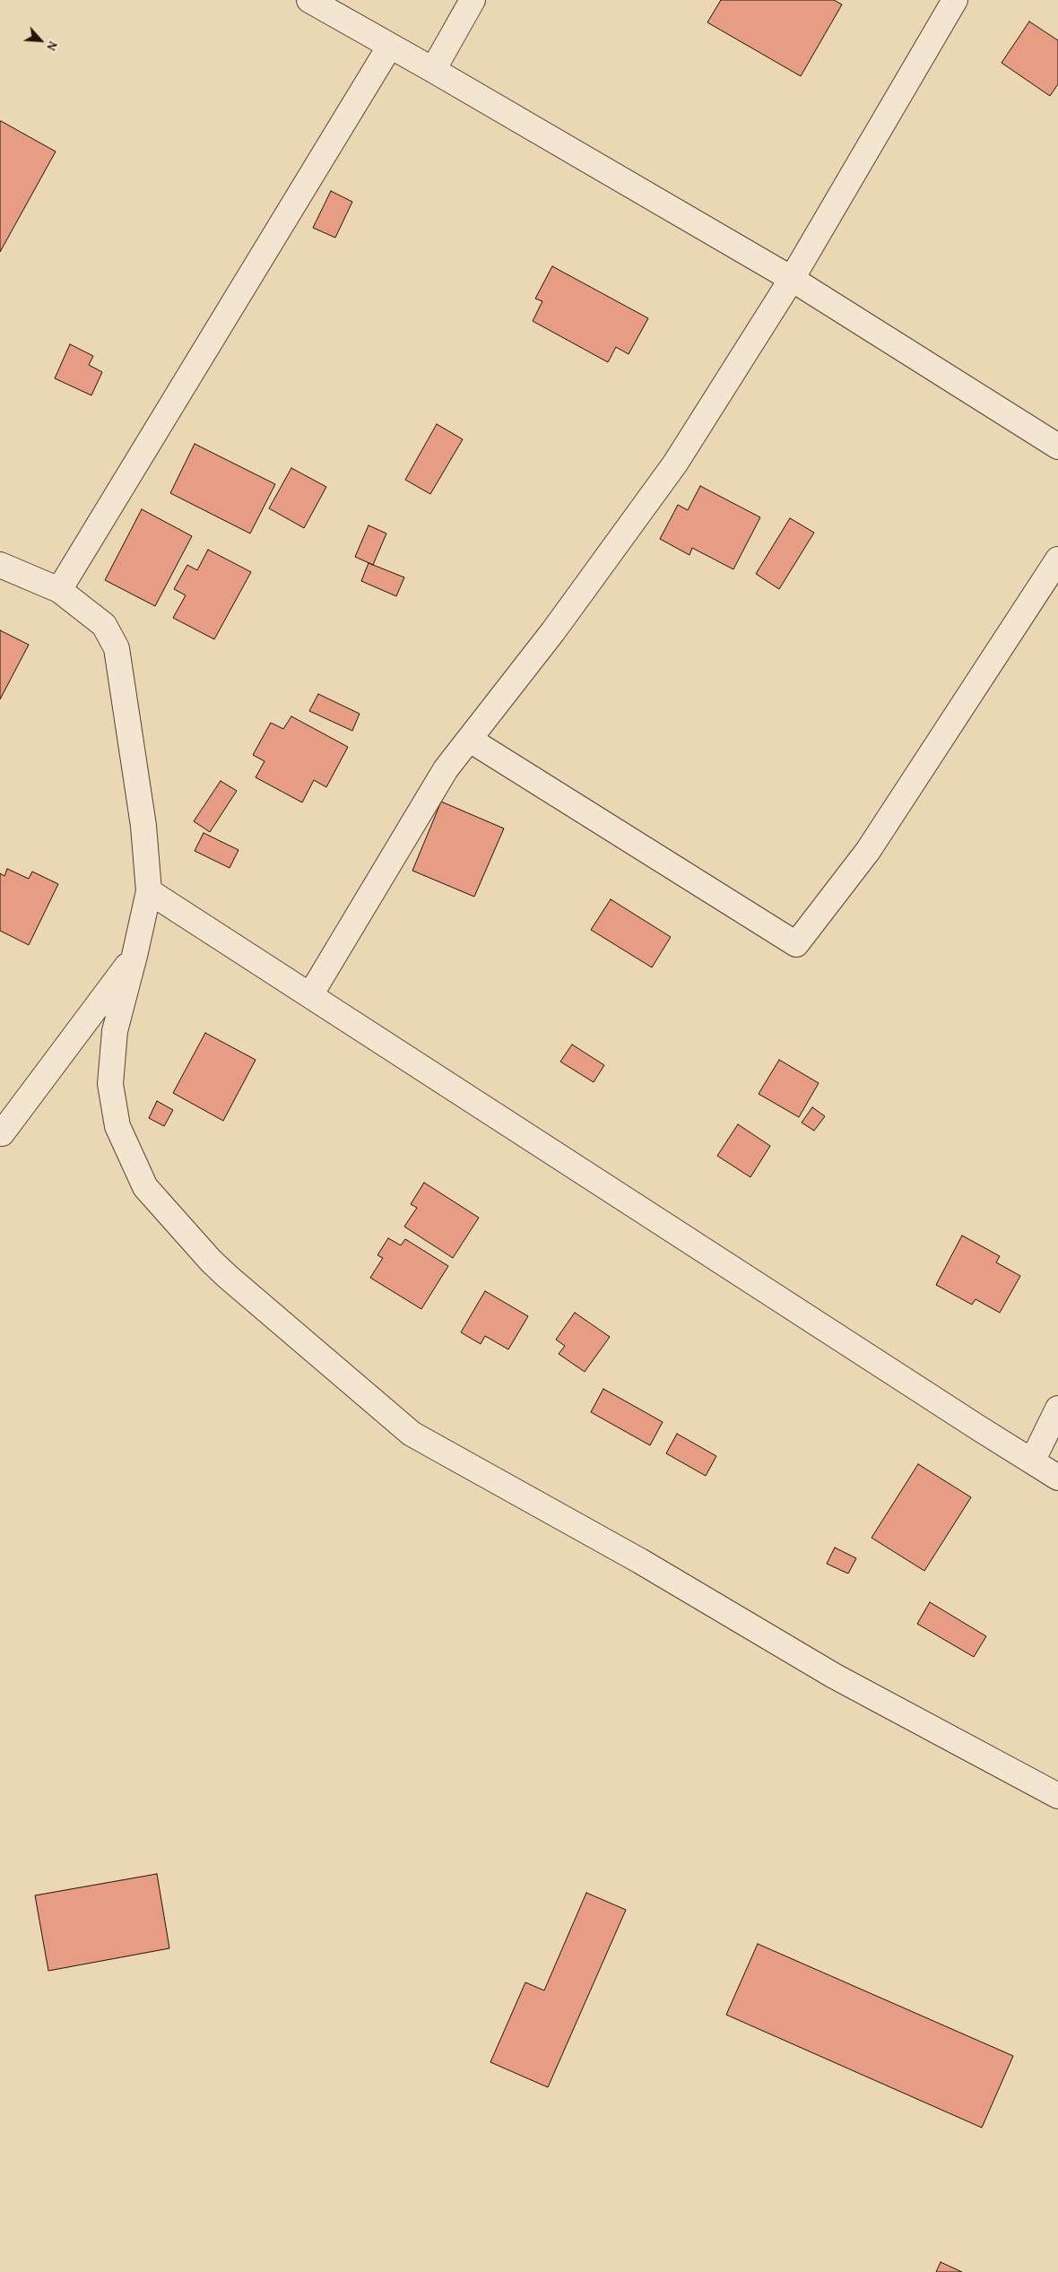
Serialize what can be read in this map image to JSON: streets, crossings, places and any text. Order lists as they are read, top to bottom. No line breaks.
{"north":"bottom right"}
